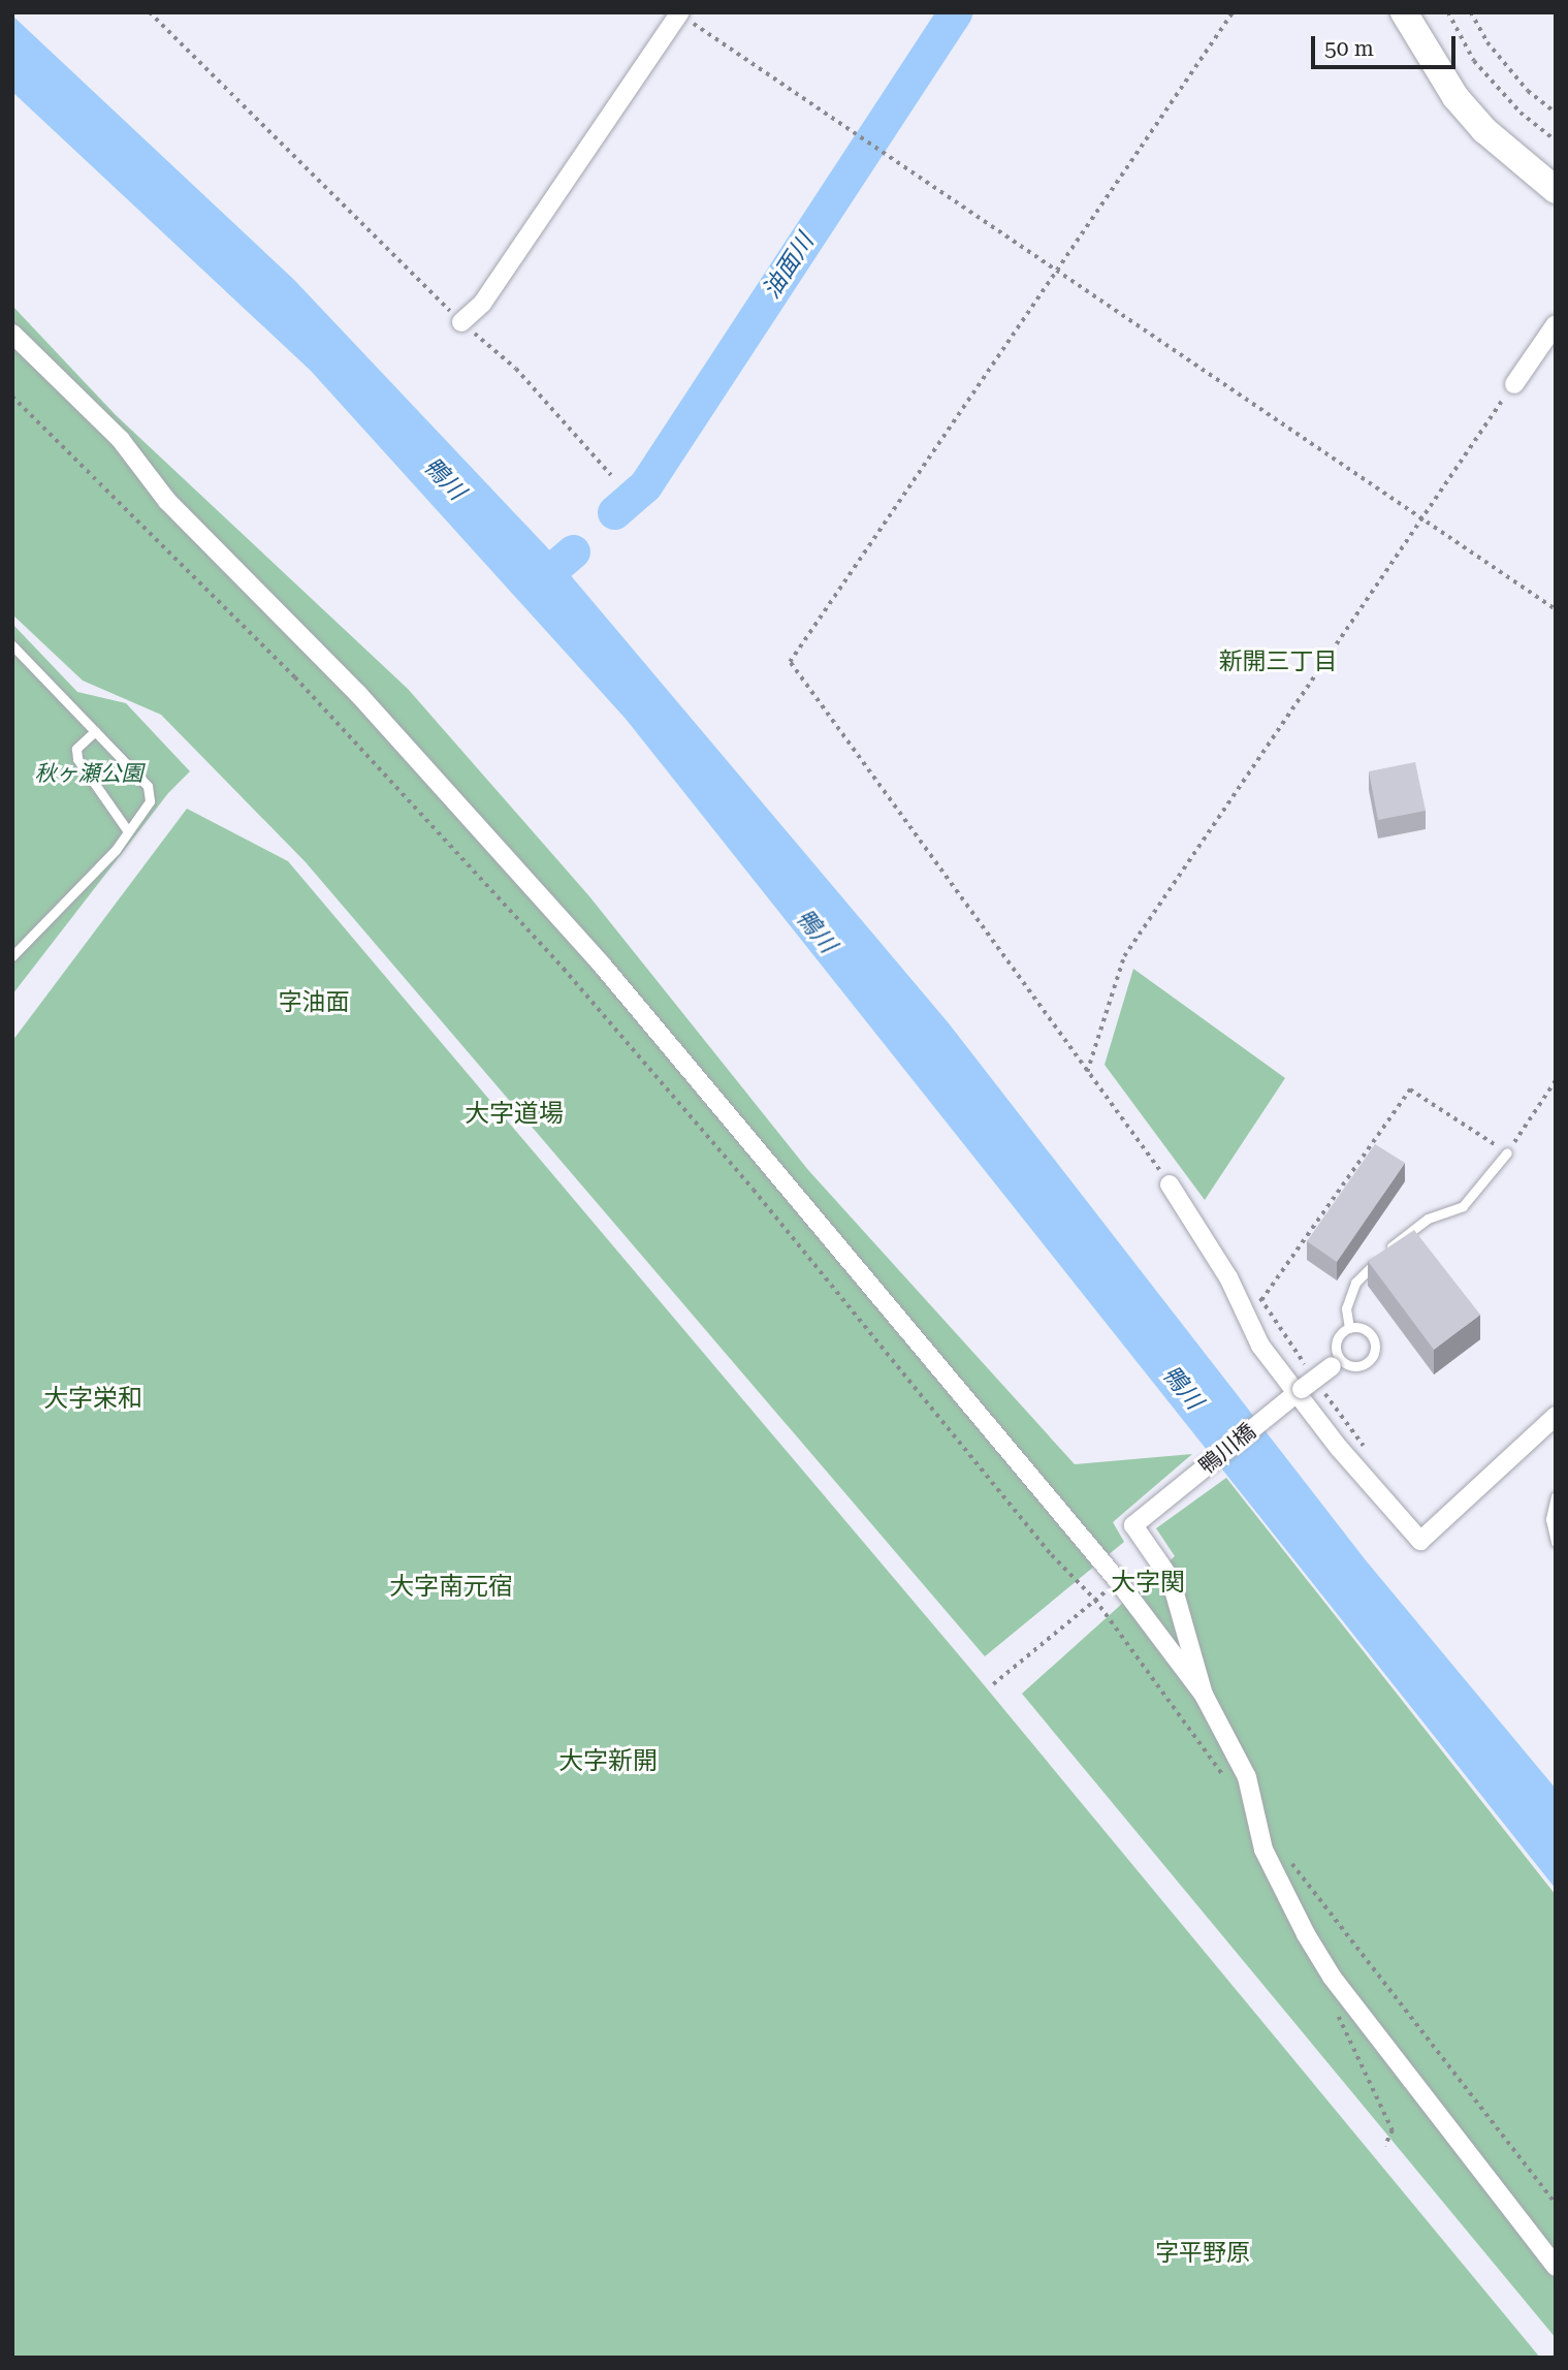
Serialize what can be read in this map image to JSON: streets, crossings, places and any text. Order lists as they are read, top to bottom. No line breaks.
{"streets":{"street":["鴨川橋"]},"districts":["新開三丁目","字油面","大字道場","大字栄和","大字関","大字南元宿","大字新開","字平野原"],"water":["油面川","鴨川"],"parks":["秋ヶ瀬公園"],"scale_bar":"50 m"}
